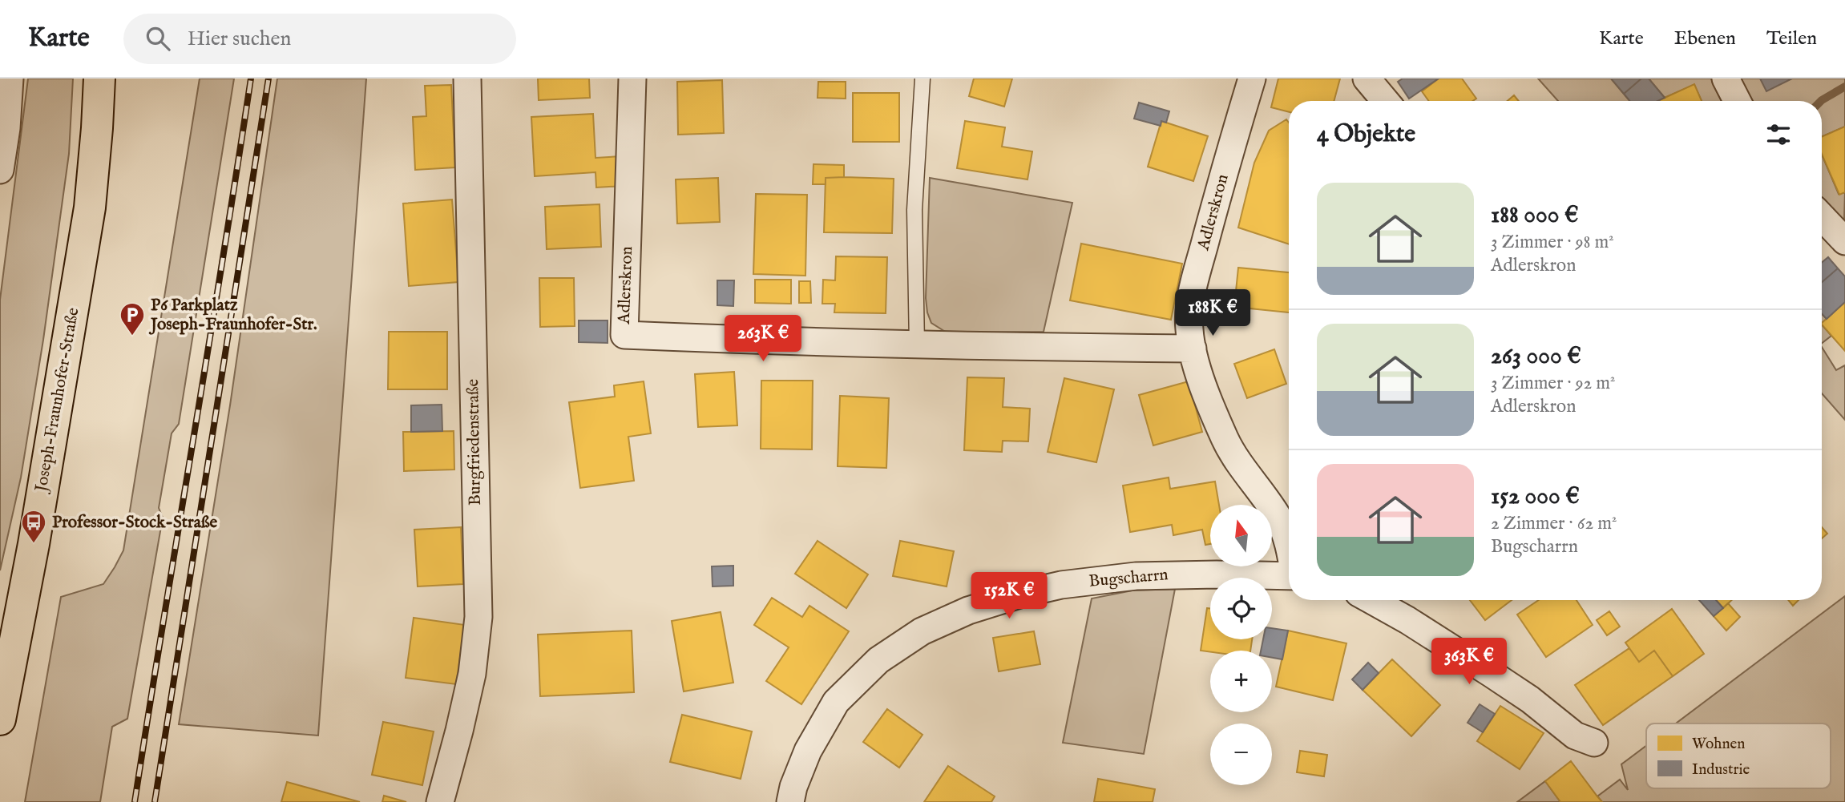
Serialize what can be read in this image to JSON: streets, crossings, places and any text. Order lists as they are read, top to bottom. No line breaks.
{"streets":{"main road":["Joseph-Fraunhofer-Straße"],"street":["Adlerskron","Burgfriedenstraße","Bugscharrn"]},"places":{"parking":["P6 Parkplatz Joseph-Fraunhofer-Str."],"bus stop":["Professor-Stock-Straße"]},"legend":["Wohnen","Industrie"],"north":"top","page":{"header":"Karte","search":"Hier suchen","nav":["Karte","Ebenen","Teilen"],"heading":"4 Objekte","list":[{"name":"188 000 €","note":"3 Zimmer · 98 m² · Adlerskron"},{"name":"263 000 €","note":"3 Zimmer · 92 m² · Adlerskron"},{"name":"152 000 €","note":"2 Zimmer · 62 m² · Bugscharrn"}],"price":["188K €","263K €","152K €","363K €"],"map_buttons":["+","−"]}}
